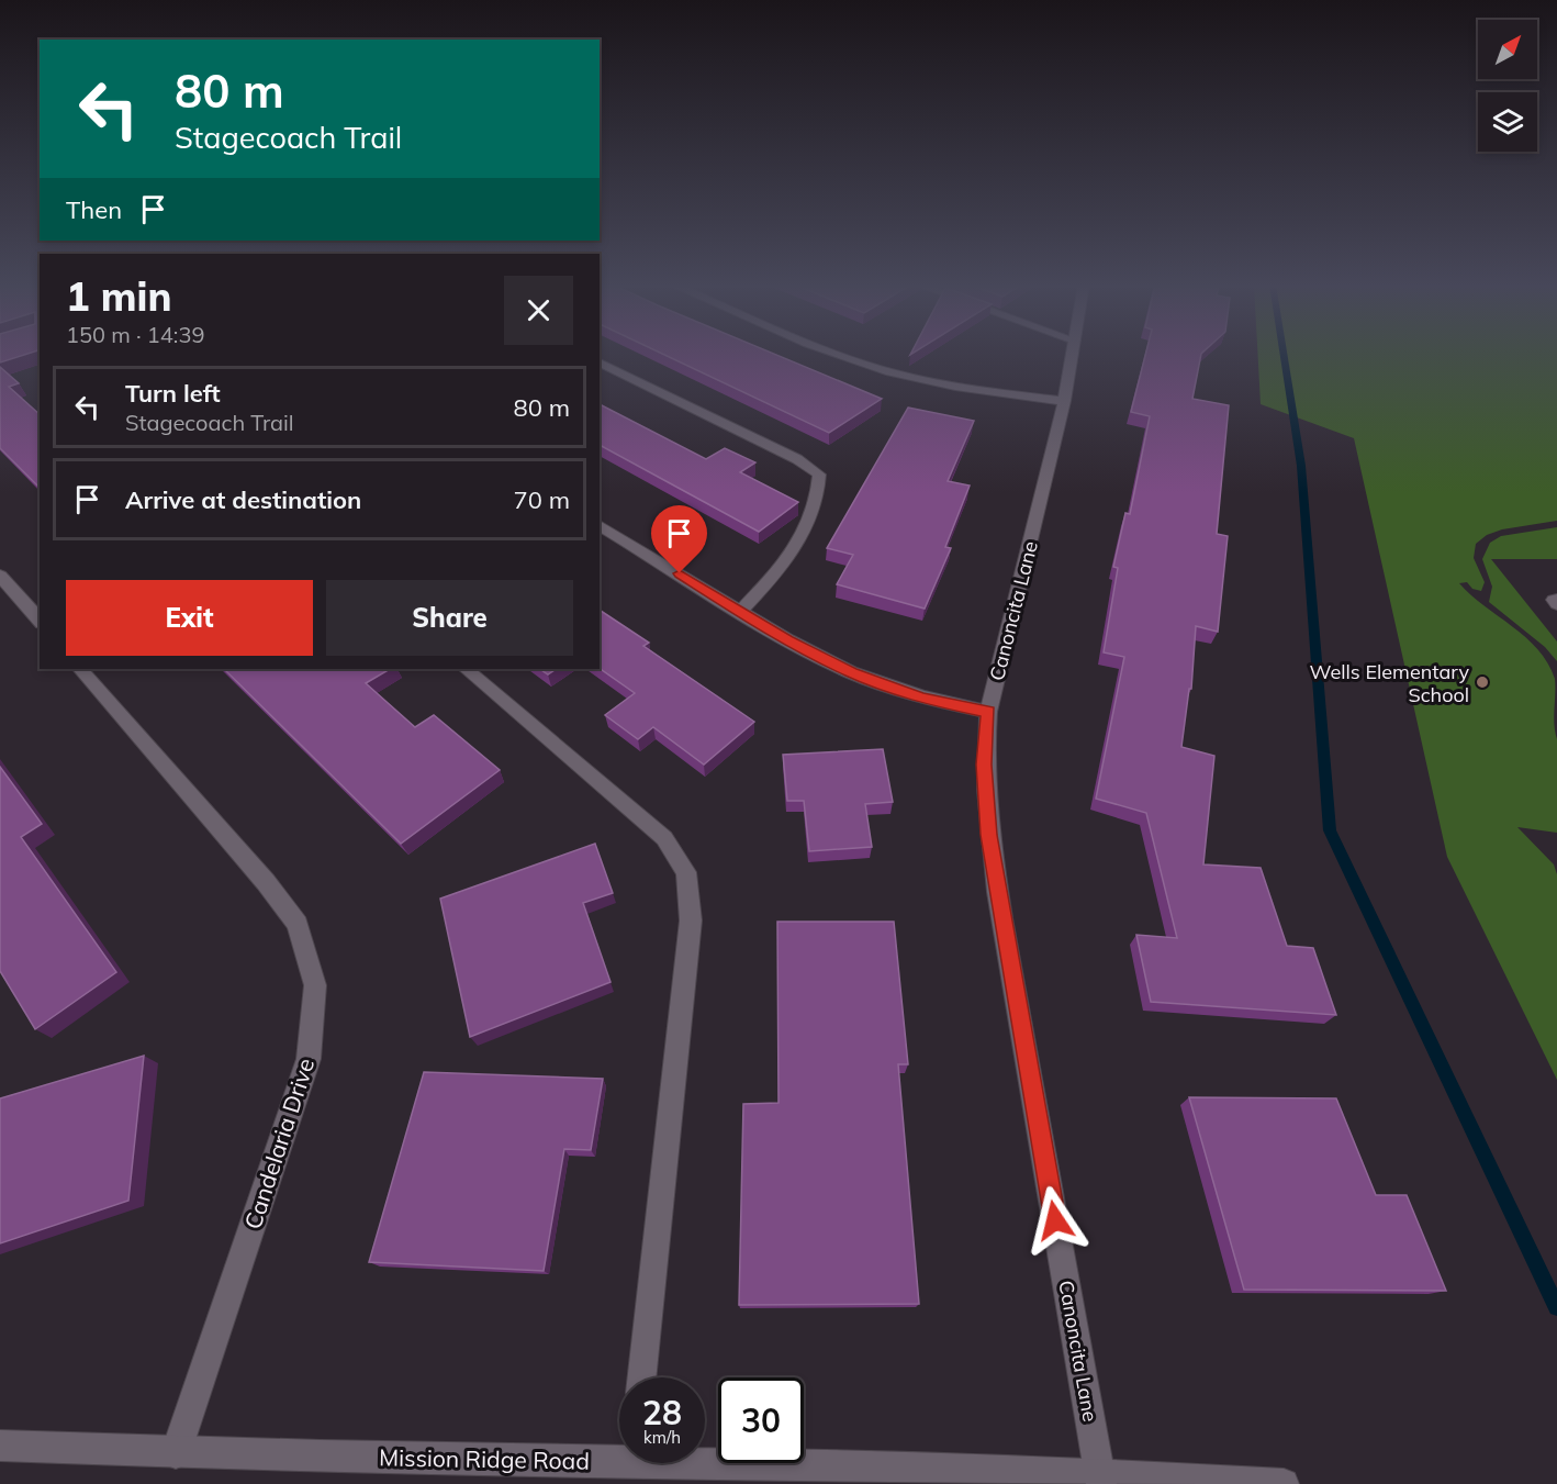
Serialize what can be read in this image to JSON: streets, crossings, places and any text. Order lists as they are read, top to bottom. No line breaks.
{"streets":{"street":["Canoncita Lane","Candelaria Drive","Mission Ridge Road"]},"crossings":[["Canoncita Lane","Mission Ridge Road"],["Candelaria Drive","Mission Ridge Road"]],"places":["Wells Elementary School"],"north":"top right","page":{"turn":["80 m","Stagecoach Trail"],"then":"Then","heading":["1 min","150 m · 14:39"],"list":[{"name":"Turn left","note":"Stagecoach Trail","value":"80 m"},{"name":"Arrive at destination","value":"70 m"}],"buttons":["Exit","Share"],"speed":"28 km/h","limit":"30"}}
